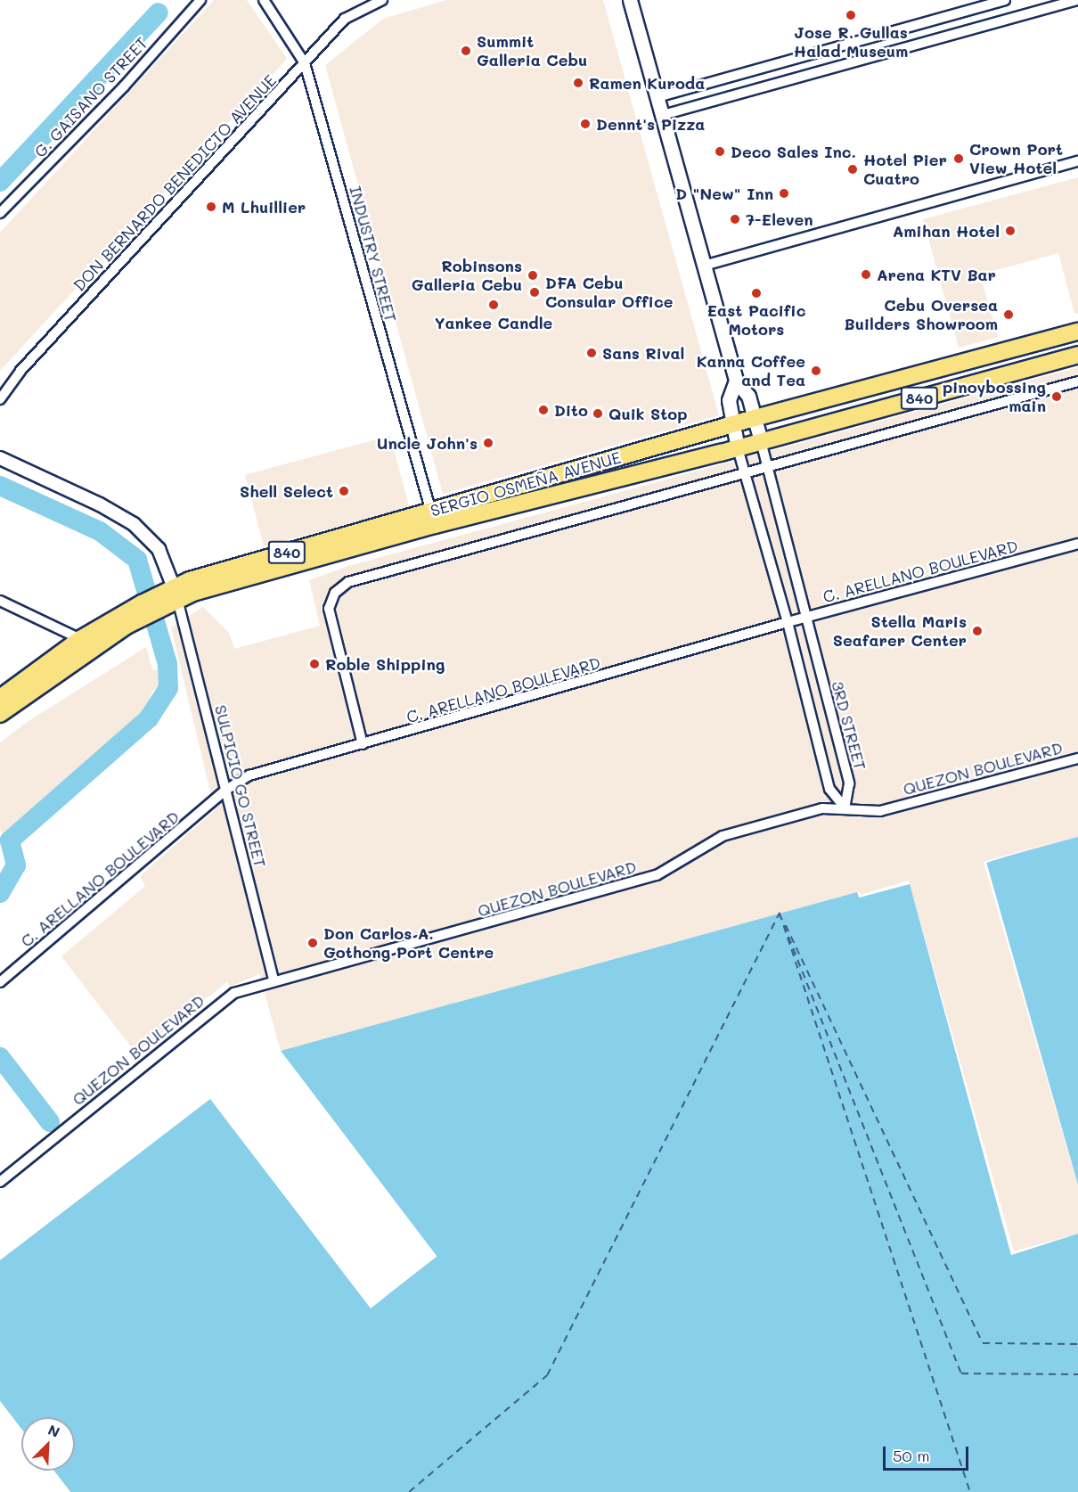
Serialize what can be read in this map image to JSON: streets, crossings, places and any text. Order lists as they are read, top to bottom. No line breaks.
{"streets":{"highway":["840","SERGIO OSMEÑA AVENUE"],"street":["G. GAISANO STREET","DON BERNARDO BENEDICTO AVENUE","INDUSTRY STREET","C. ARELLANO BOULEVARD","3RD STREET","QUEZON BOULEVARD","SULPICIO GO STREET"]},"crossings":[["DON BERNARDO BENEDICTO AVENUE","INDUSTRY STREET"],["INDUSTRY STREET","SERGIO OSMEÑA AVENUE"],["SERGIO OSMEÑA AVENUE","3RD STREET"],["SERGIO OSMEÑA AVENUE","SULPICIO GO STREET"],["C. ARELLANO BOULEVARD","3RD STREET"],["C. ARELLANO BOULEVARD","SULPICIO GO STREET"],["3RD STREET","QUEZON BOULEVARD"],["QUEZON BOULEVARD","SULPICIO GO STREET"]],"places":["Jose R. Gullas Halad Museum","Summit Galleria Cebu","Ramen Kuroda","Dennt's Pizza","Deco Sales Inc.","Crown Port View Hotel","Hotel Pier Cuatro","D \"New\" Inn","M Lhuillier","7-Eleven","Amihan Hotel","Arena KTV Bar","Robinsons Galleria Cebu","DFA Cebu Consular Office","East Pacific Motors","Yankee Candle","Cebu Oversea Builders Showroom","Sans Rival","Kanna Coffee and Tea","pinoybossing main","Dito","Quik Stop","Uncle John's","Shell Select","Stella Maris Seafarer Center","Roble Shipping","Don Carlos A. Gothong Port Centre"],"scale_bar":"50 m","north":"top right"}
